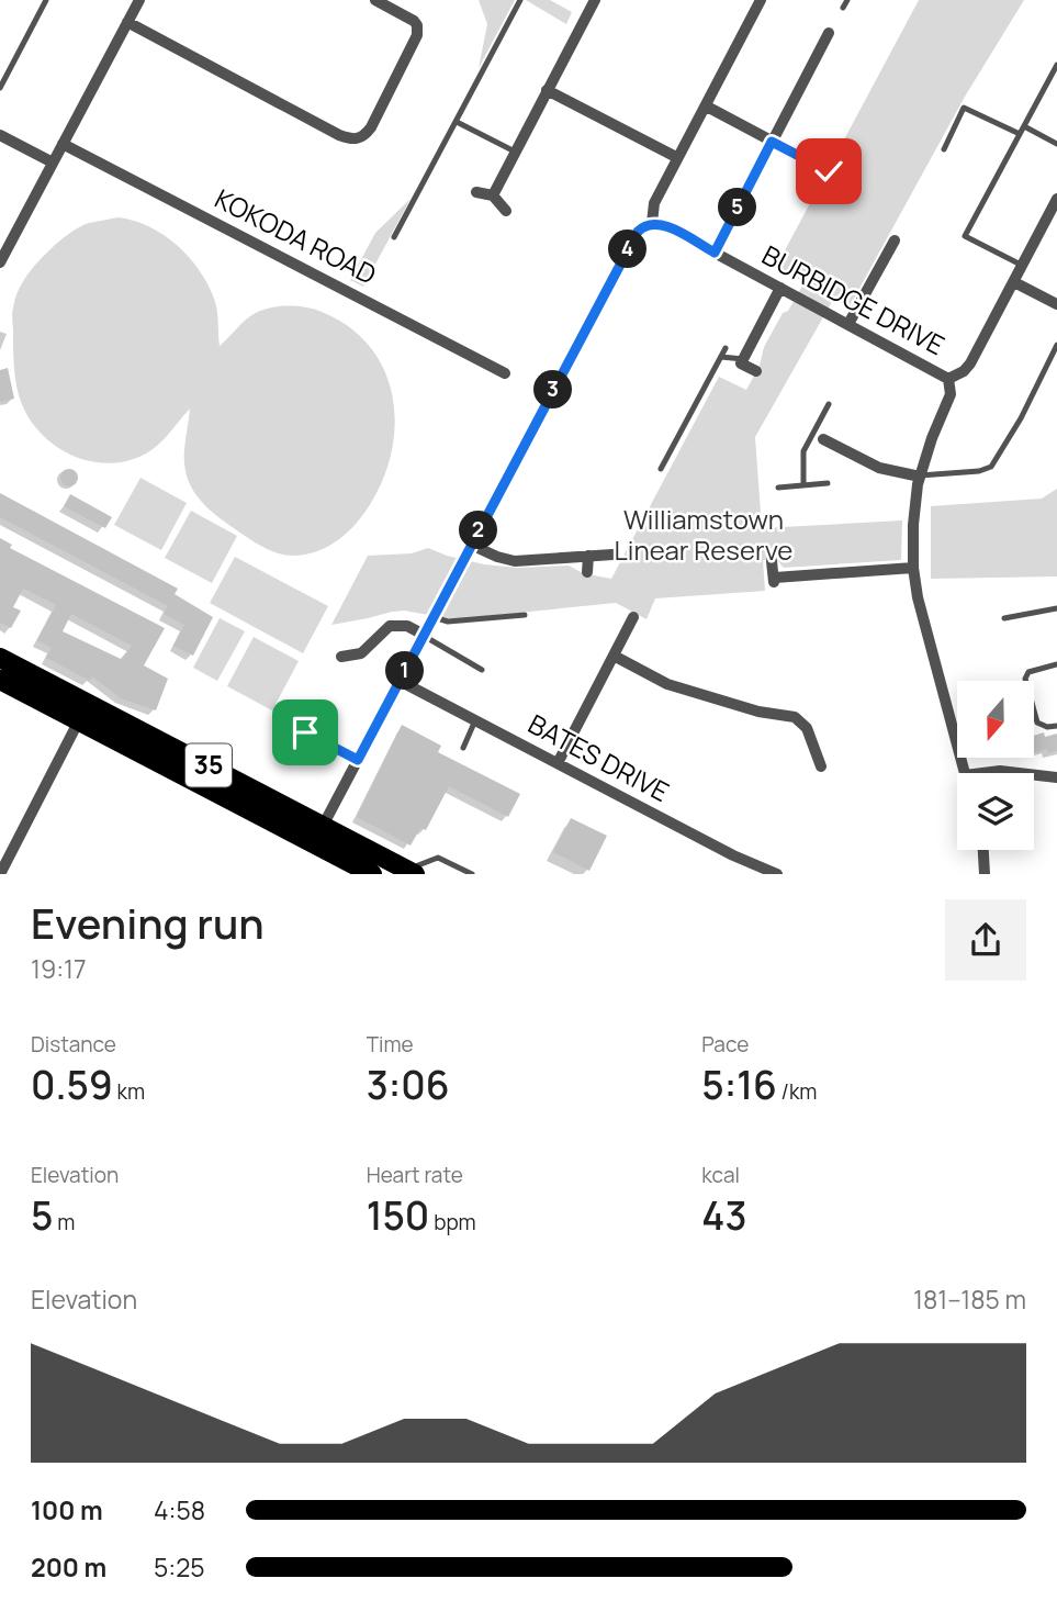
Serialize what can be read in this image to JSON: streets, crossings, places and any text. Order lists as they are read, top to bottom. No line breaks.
{"streets":{"main road":["35"],"street":["KOKODA ROAD","BURBIDGE DRIVE","BATES DRIVE"]},"parks":["Williamstown Linear Reserve"],"north":"bottom","page":{"pins":["5","4","3","2","1"],"heading":["Evening run","19:17"],"stats":[["Distance","0.59 km"],["Time","3:06"],["Pace","5:16 /km"],["Elevation","5 m"],["Heart rate","150 bpm"],["kcal","43"]],"chart":["Elevation","181–185 m"],"list":[{"name":"100 m","note":"4:58"},{"name":"200 m","note":"5:25"}]}}
